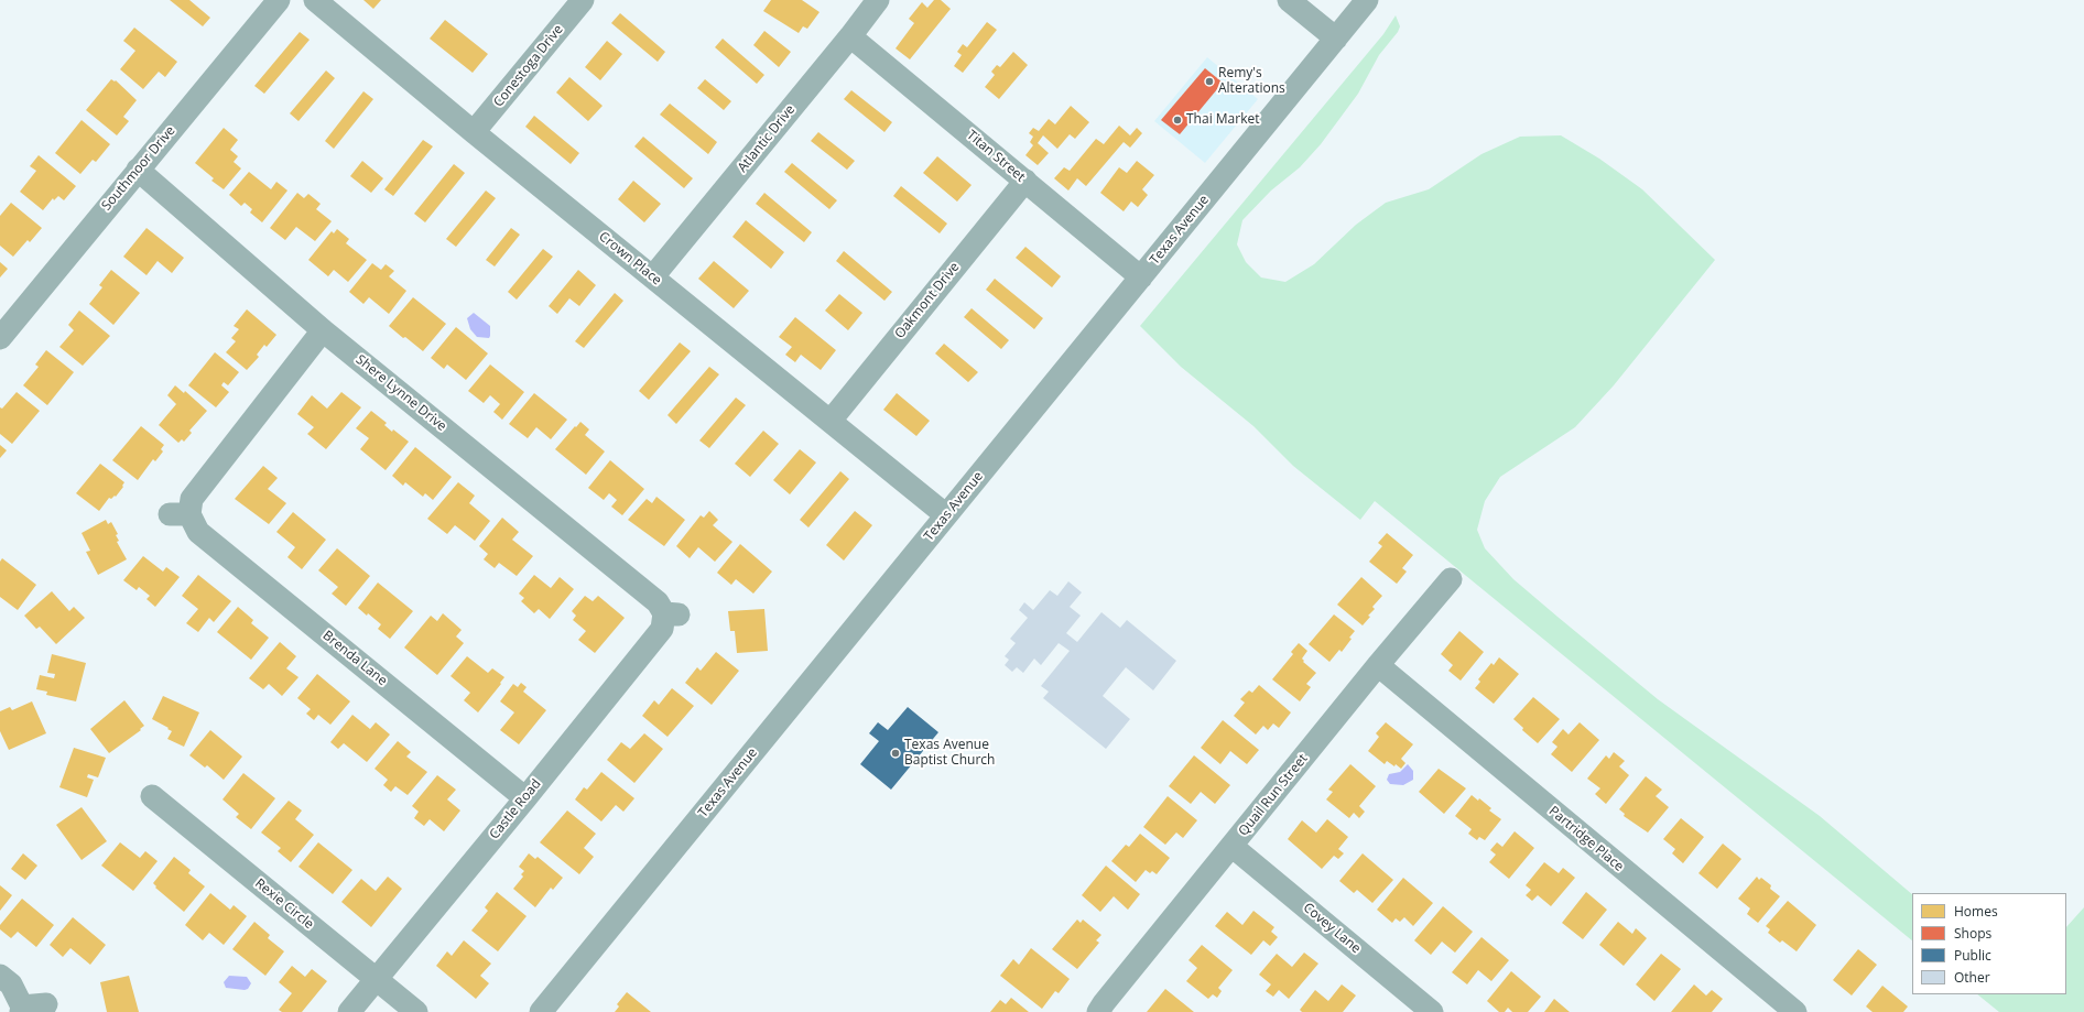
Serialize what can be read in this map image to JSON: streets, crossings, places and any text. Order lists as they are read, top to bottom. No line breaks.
{"streets":{"street":["Conestoga Drive","Atlantic Drive","Titan Street","Southmoor Drive","Texas Avenue","Crown Place","Oakmont Drive","Shere Lynne Drive","Brenda Lane","Quail Run Street","Castle Road","Partridge Place","Rexie Circle","Covey Lane"]},"crossings":[["Conestoga Drive","Crown Place"],["Atlantic Drive","Titan Street"],["Atlantic Drive","Crown Place"],["Titan Street","Texas Avenue"],["Titan Street","Oakmont Drive"],["Southmoor Drive","Shere Lynne Drive"],["Texas Avenue","Crown Place"],["Crown Place","Oakmont Drive"],["Shere Lynne Drive","Brenda Lane"],["Shere Lynne Drive","Castle Road"],["Brenda Lane","Castle Road"],["Quail Run Street","Partridge Place"],["Quail Run Street","Covey Lane"],["Castle Road","Rexie Circle"]],"places":["Remy's Alterations","Thai Market","Texas Avenue Baptist Church"],"legend":["Homes","Shops","Public","Other"]}
